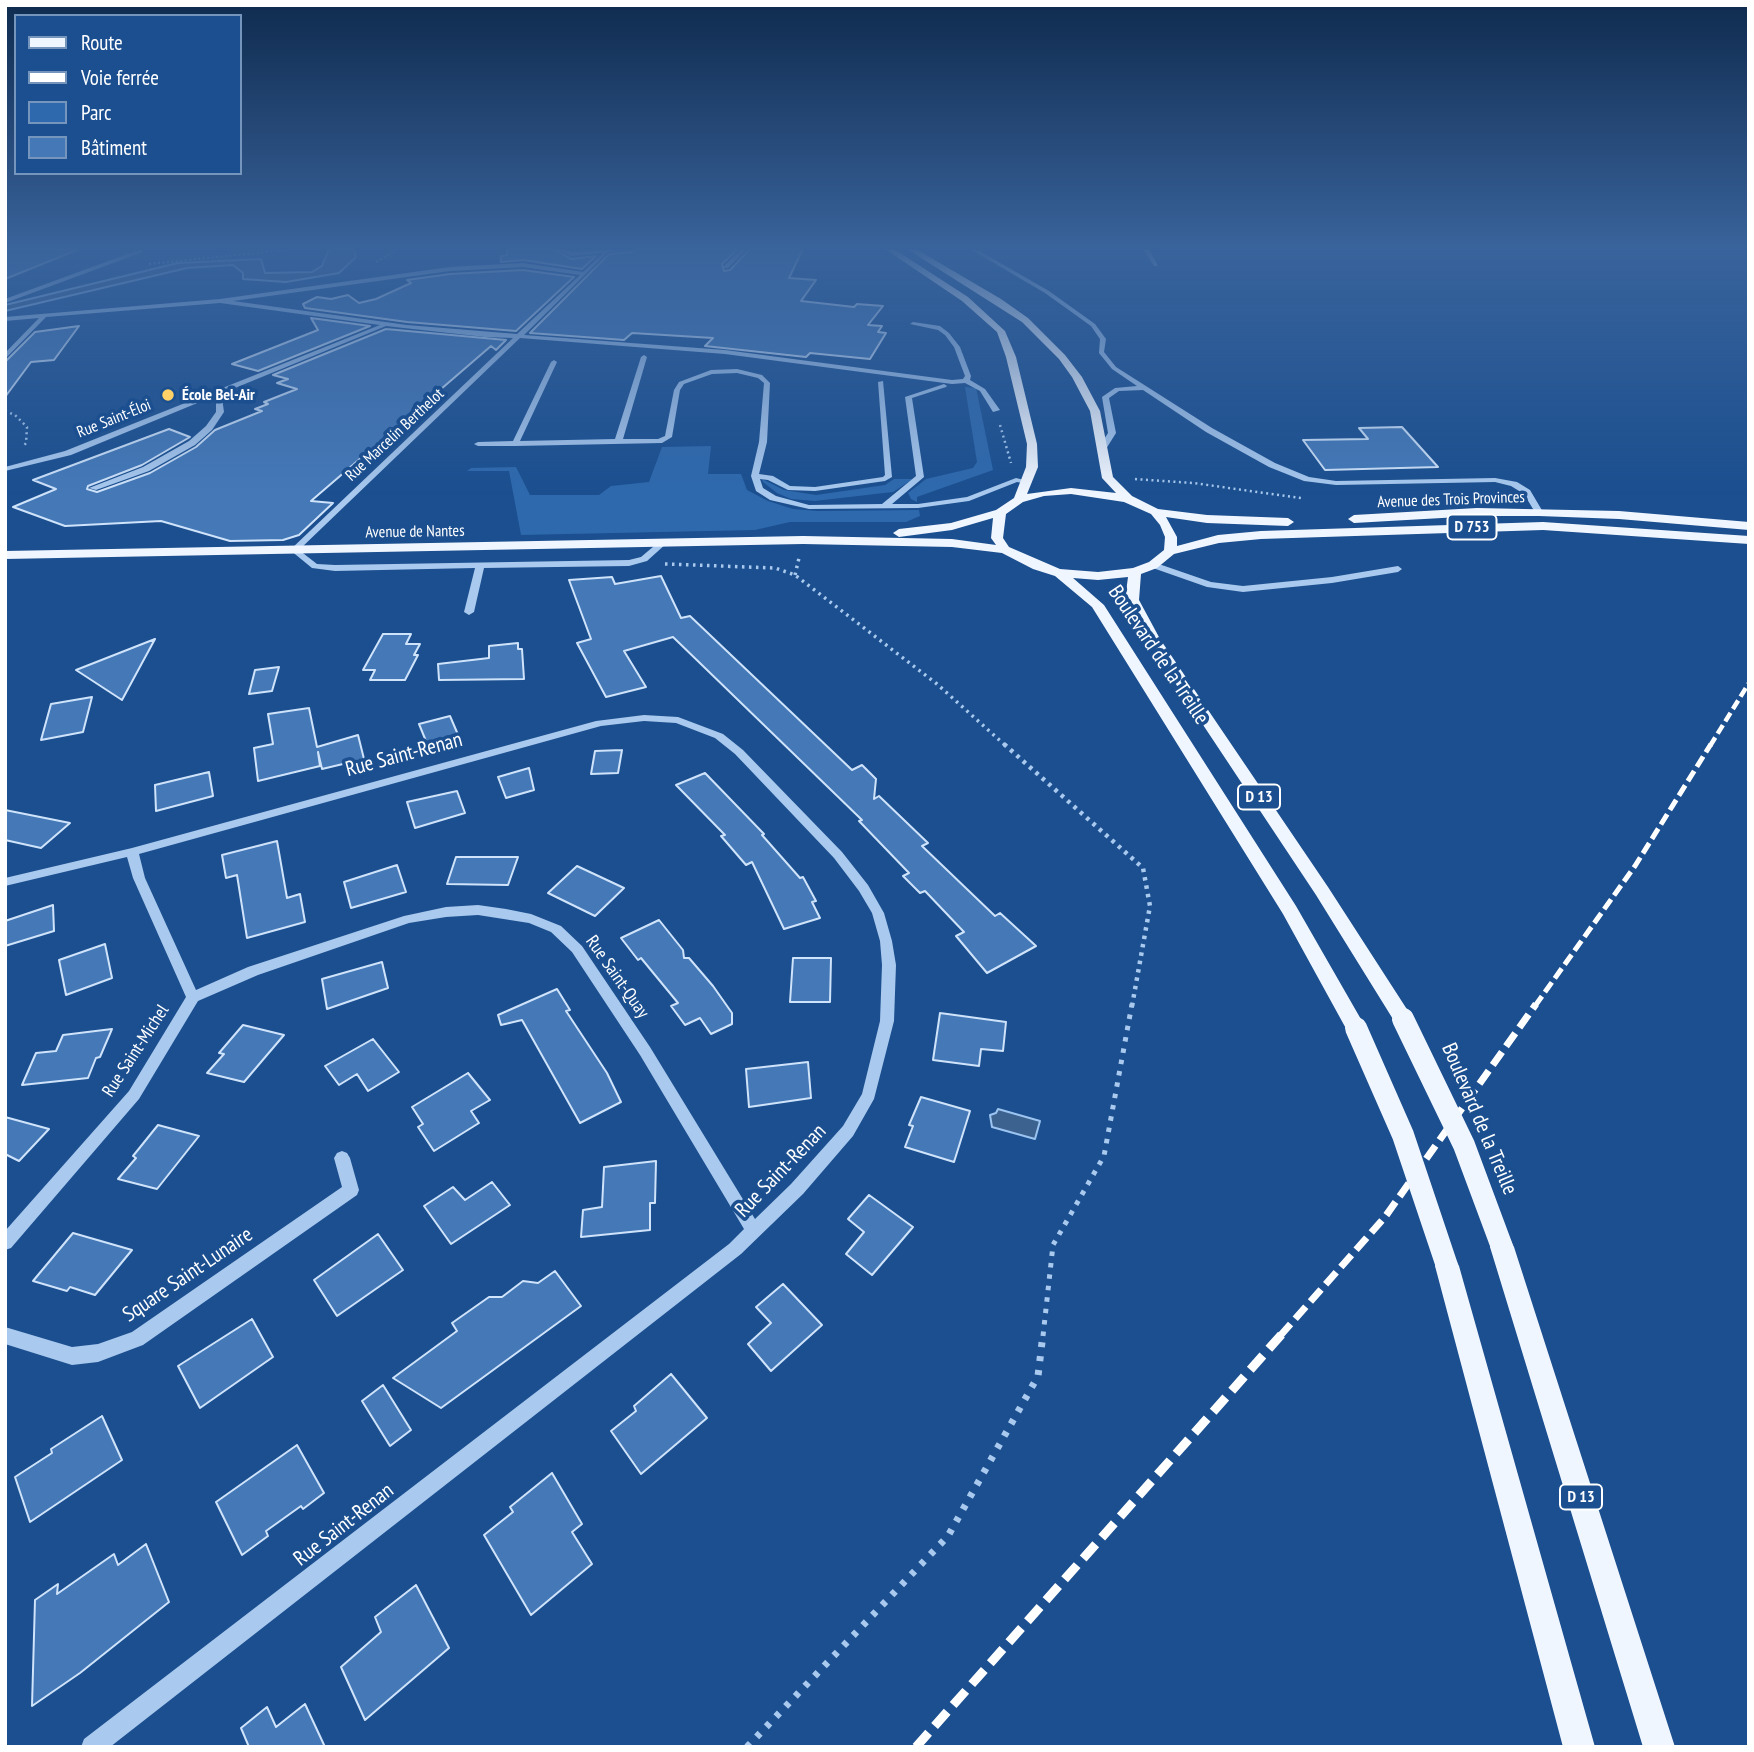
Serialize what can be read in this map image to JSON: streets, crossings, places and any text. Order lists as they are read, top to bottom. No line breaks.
{"streets":{"main road":["Avenue des Trois Provinces","D 753","Avenue de Nantes","Boulevard de la Treille","D 13"],"street":["Rue Saint-Éloi","Rue Marcelin Berthelot","Rue Saint-Renan","Rue Saint-Quay","Rue Saint-Michel","Square Saint-Lunaire"]},"crossings":[["Rue Marcelin Berthelot","Avenue de Nantes"],["Avenue de Nantes","Boulevard de la Treille"],["Rue Saint-Renan","Rue Saint-Quay"],["Rue Saint-Renan","Rue Saint-Michel"],["Rue Saint-Quay","Rue Saint-Michel"]],"places":["École Bel-Air"],"legend":["Route","Voie ferrée","Parc","Bâtiment"]}
